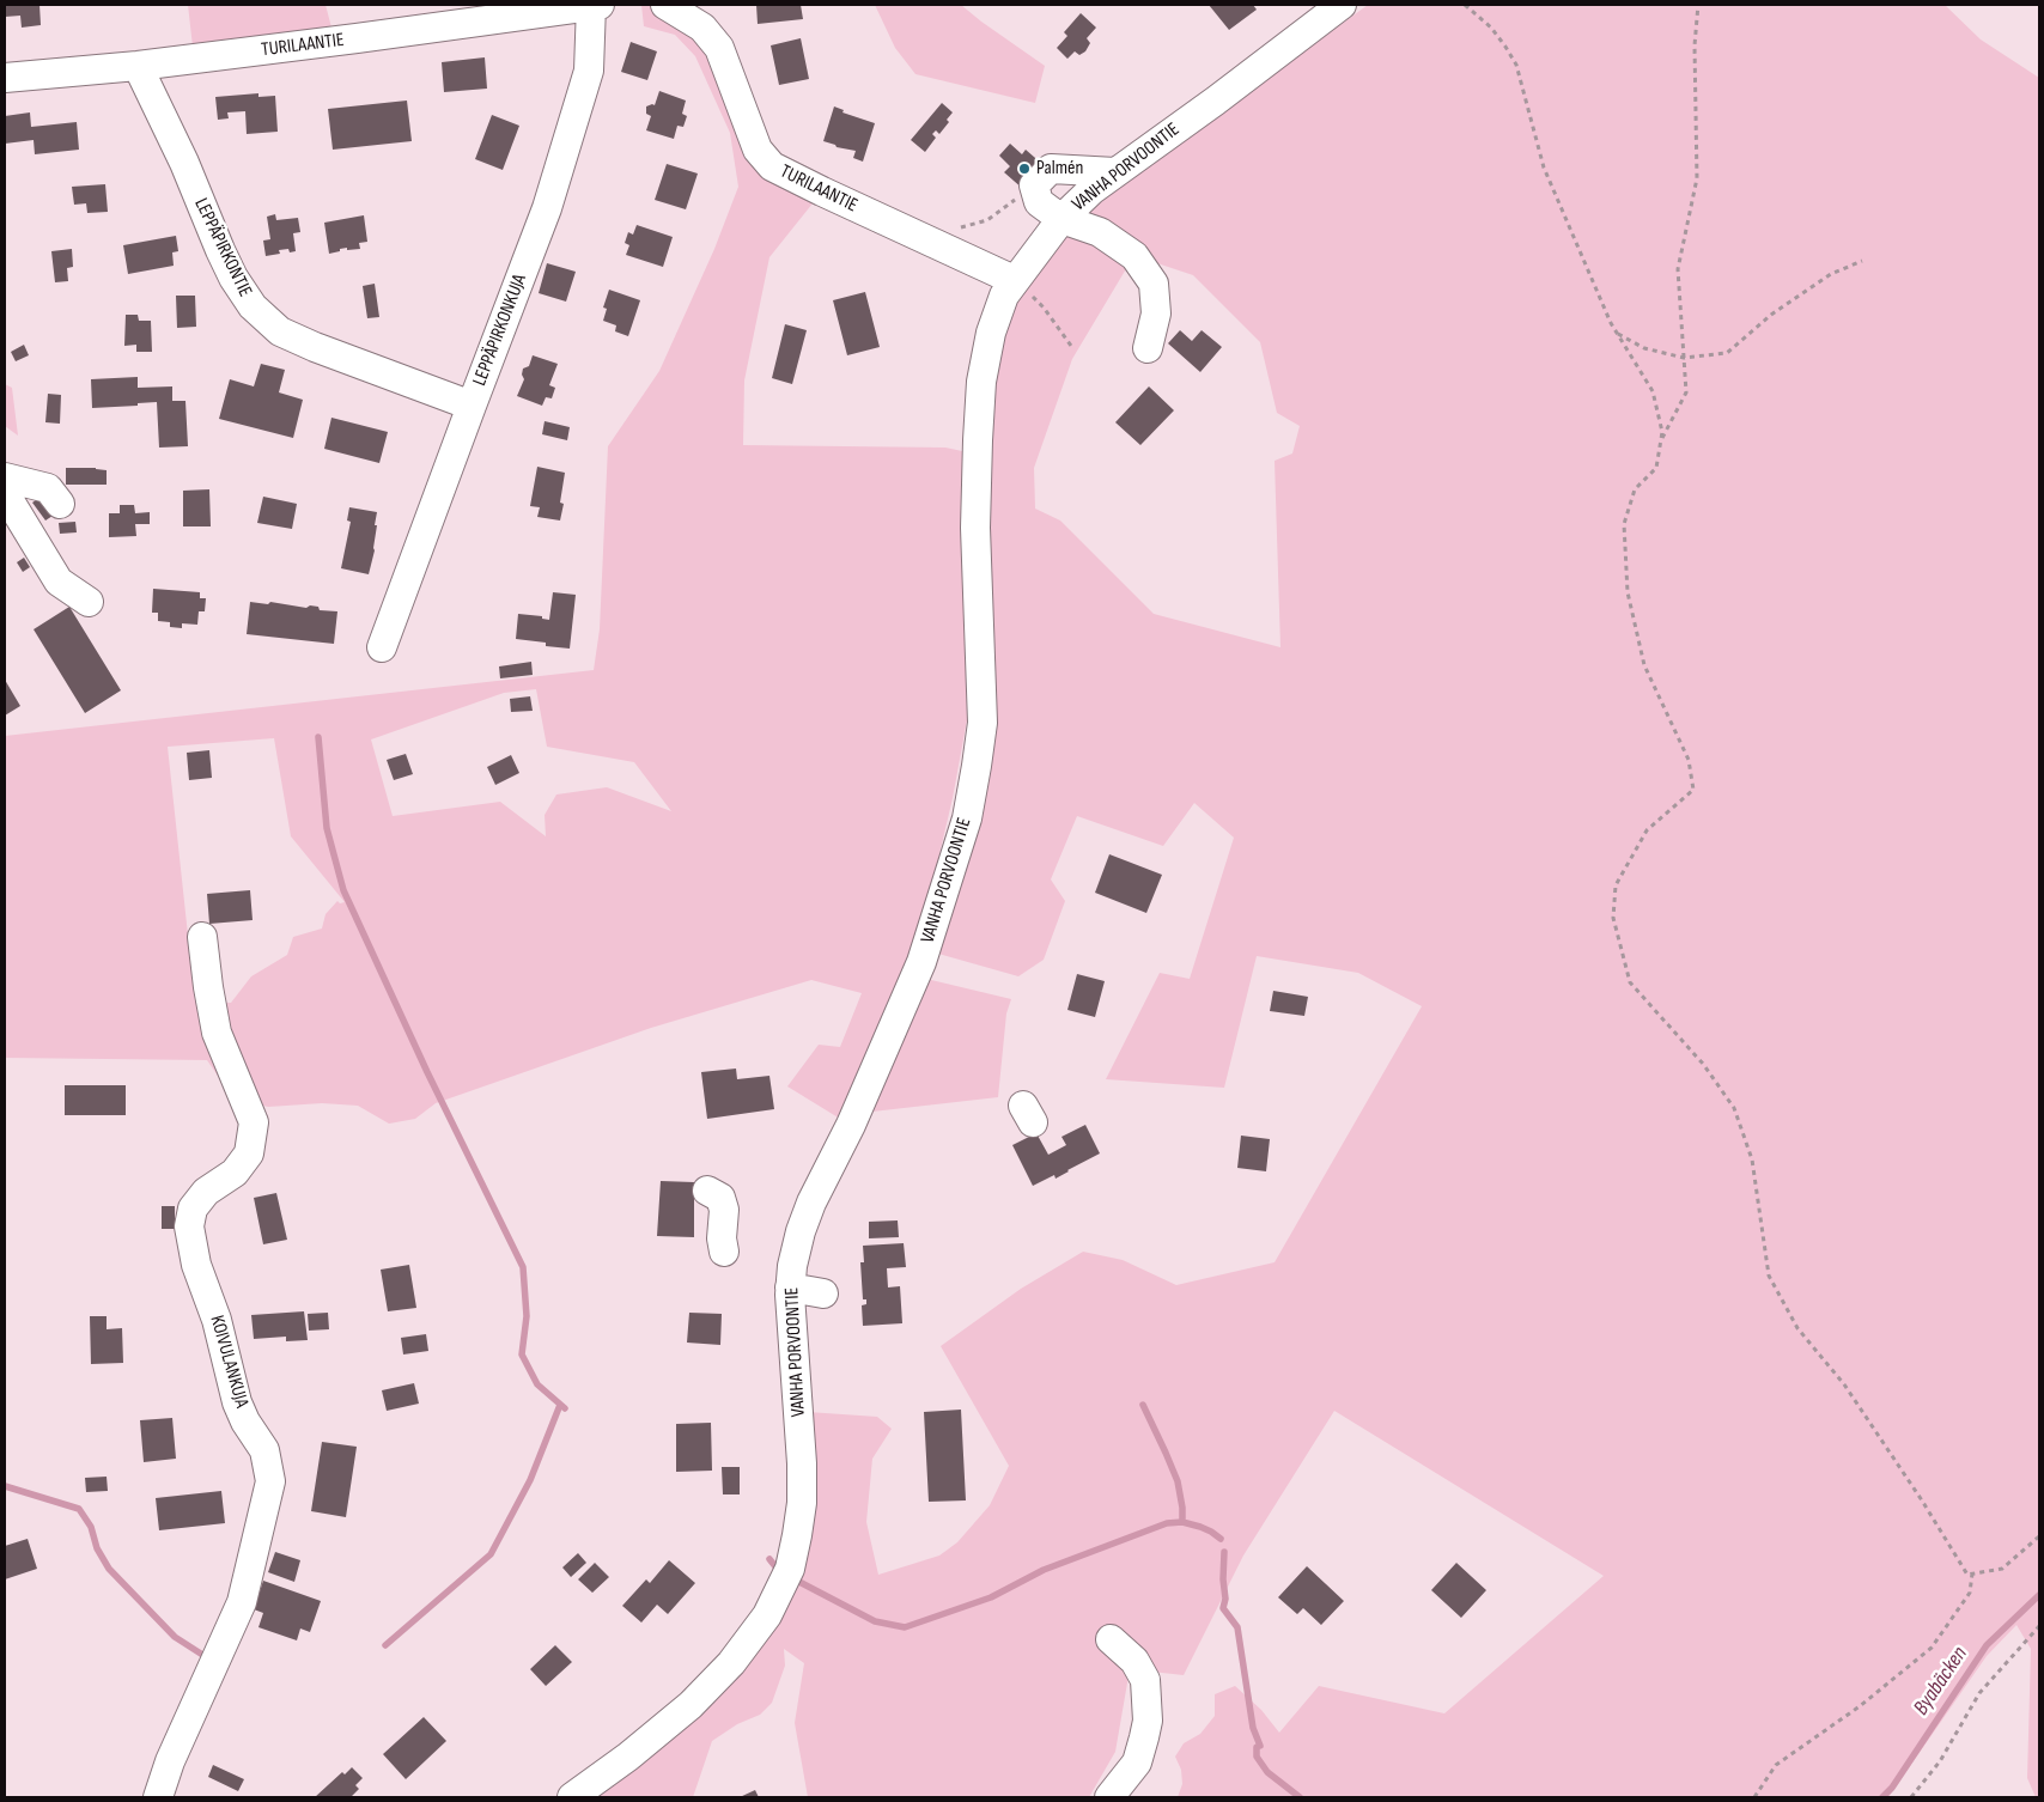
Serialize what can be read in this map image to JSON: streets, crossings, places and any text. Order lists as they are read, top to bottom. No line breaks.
{"streets":{"street":["TURILAANTIE","VANHA PORVOONTIE","LEPPÄPIRKONTIE","LEPPÄPIRKONKUJA","KOIVULANKUJA"]},"crossings":[["TURILAANTIE","VANHA PORVOONTIE"],["TURILAANTIE","LEPPÄPIRKONTIE"],["TURILAANTIE","LEPPÄPIRKONKUJA"],["LEPPÄPIRKONTIE","LEPPÄPIRKONKUJA"]],"water":["Byabäcken"],"places":["Palmén"]}
